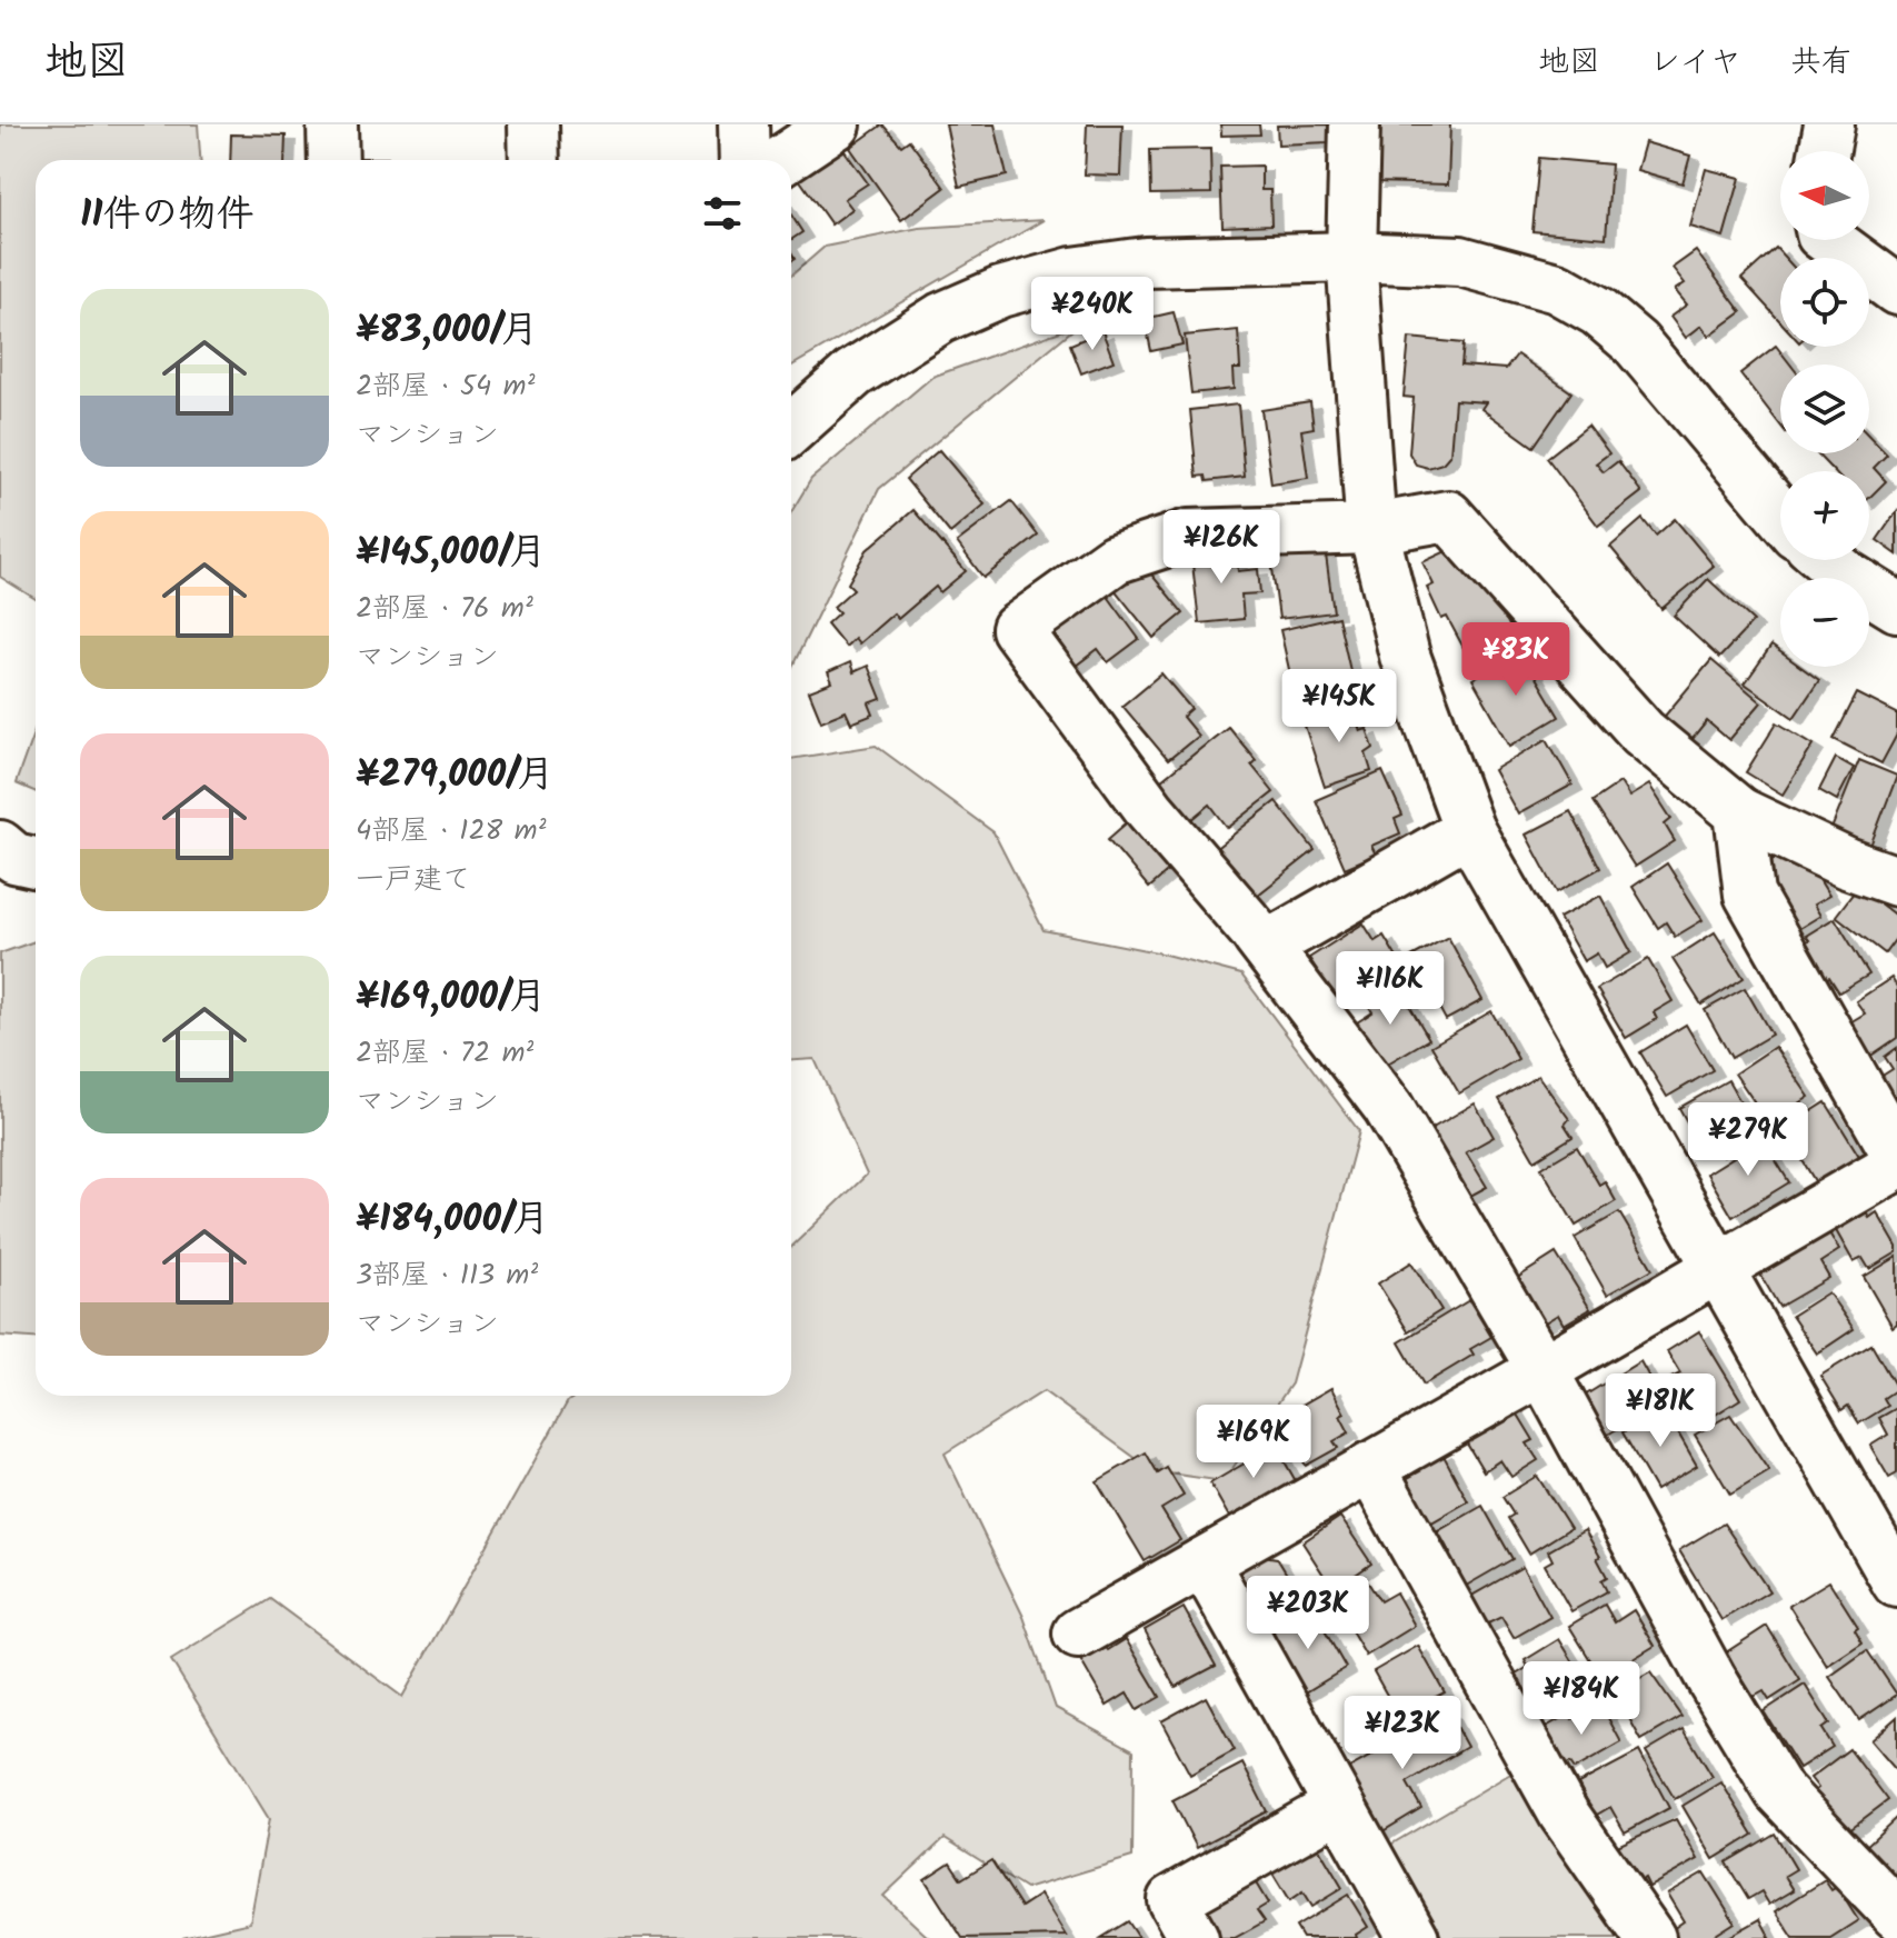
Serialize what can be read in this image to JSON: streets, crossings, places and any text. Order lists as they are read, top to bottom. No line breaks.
{"north":"left","page":{"header":"地図","nav":["地図","レイヤ","共有"],"map_buttons":["+","−"],"heading":"11件の物件","list":[{"name":"¥83,000/月","note":"2部屋 · 54 m² · マンション"},{"name":"¥145,000/月","note":"2部屋 · 76 m² · マンション"},{"name":"¥279,000/月","note":"4部屋 · 128 m² · 一戸建て"},{"name":"¥169,000/月","note":"2部屋 · 72 m² · マンション"},{"name":"¥184,000/月","note":"3部屋 · 113 m² · マンション"}],"price":["¥240K","¥126K","¥83K","¥145K","¥116K","¥279K","¥181K","¥169K","¥203K","¥184K","¥123K"]}}
